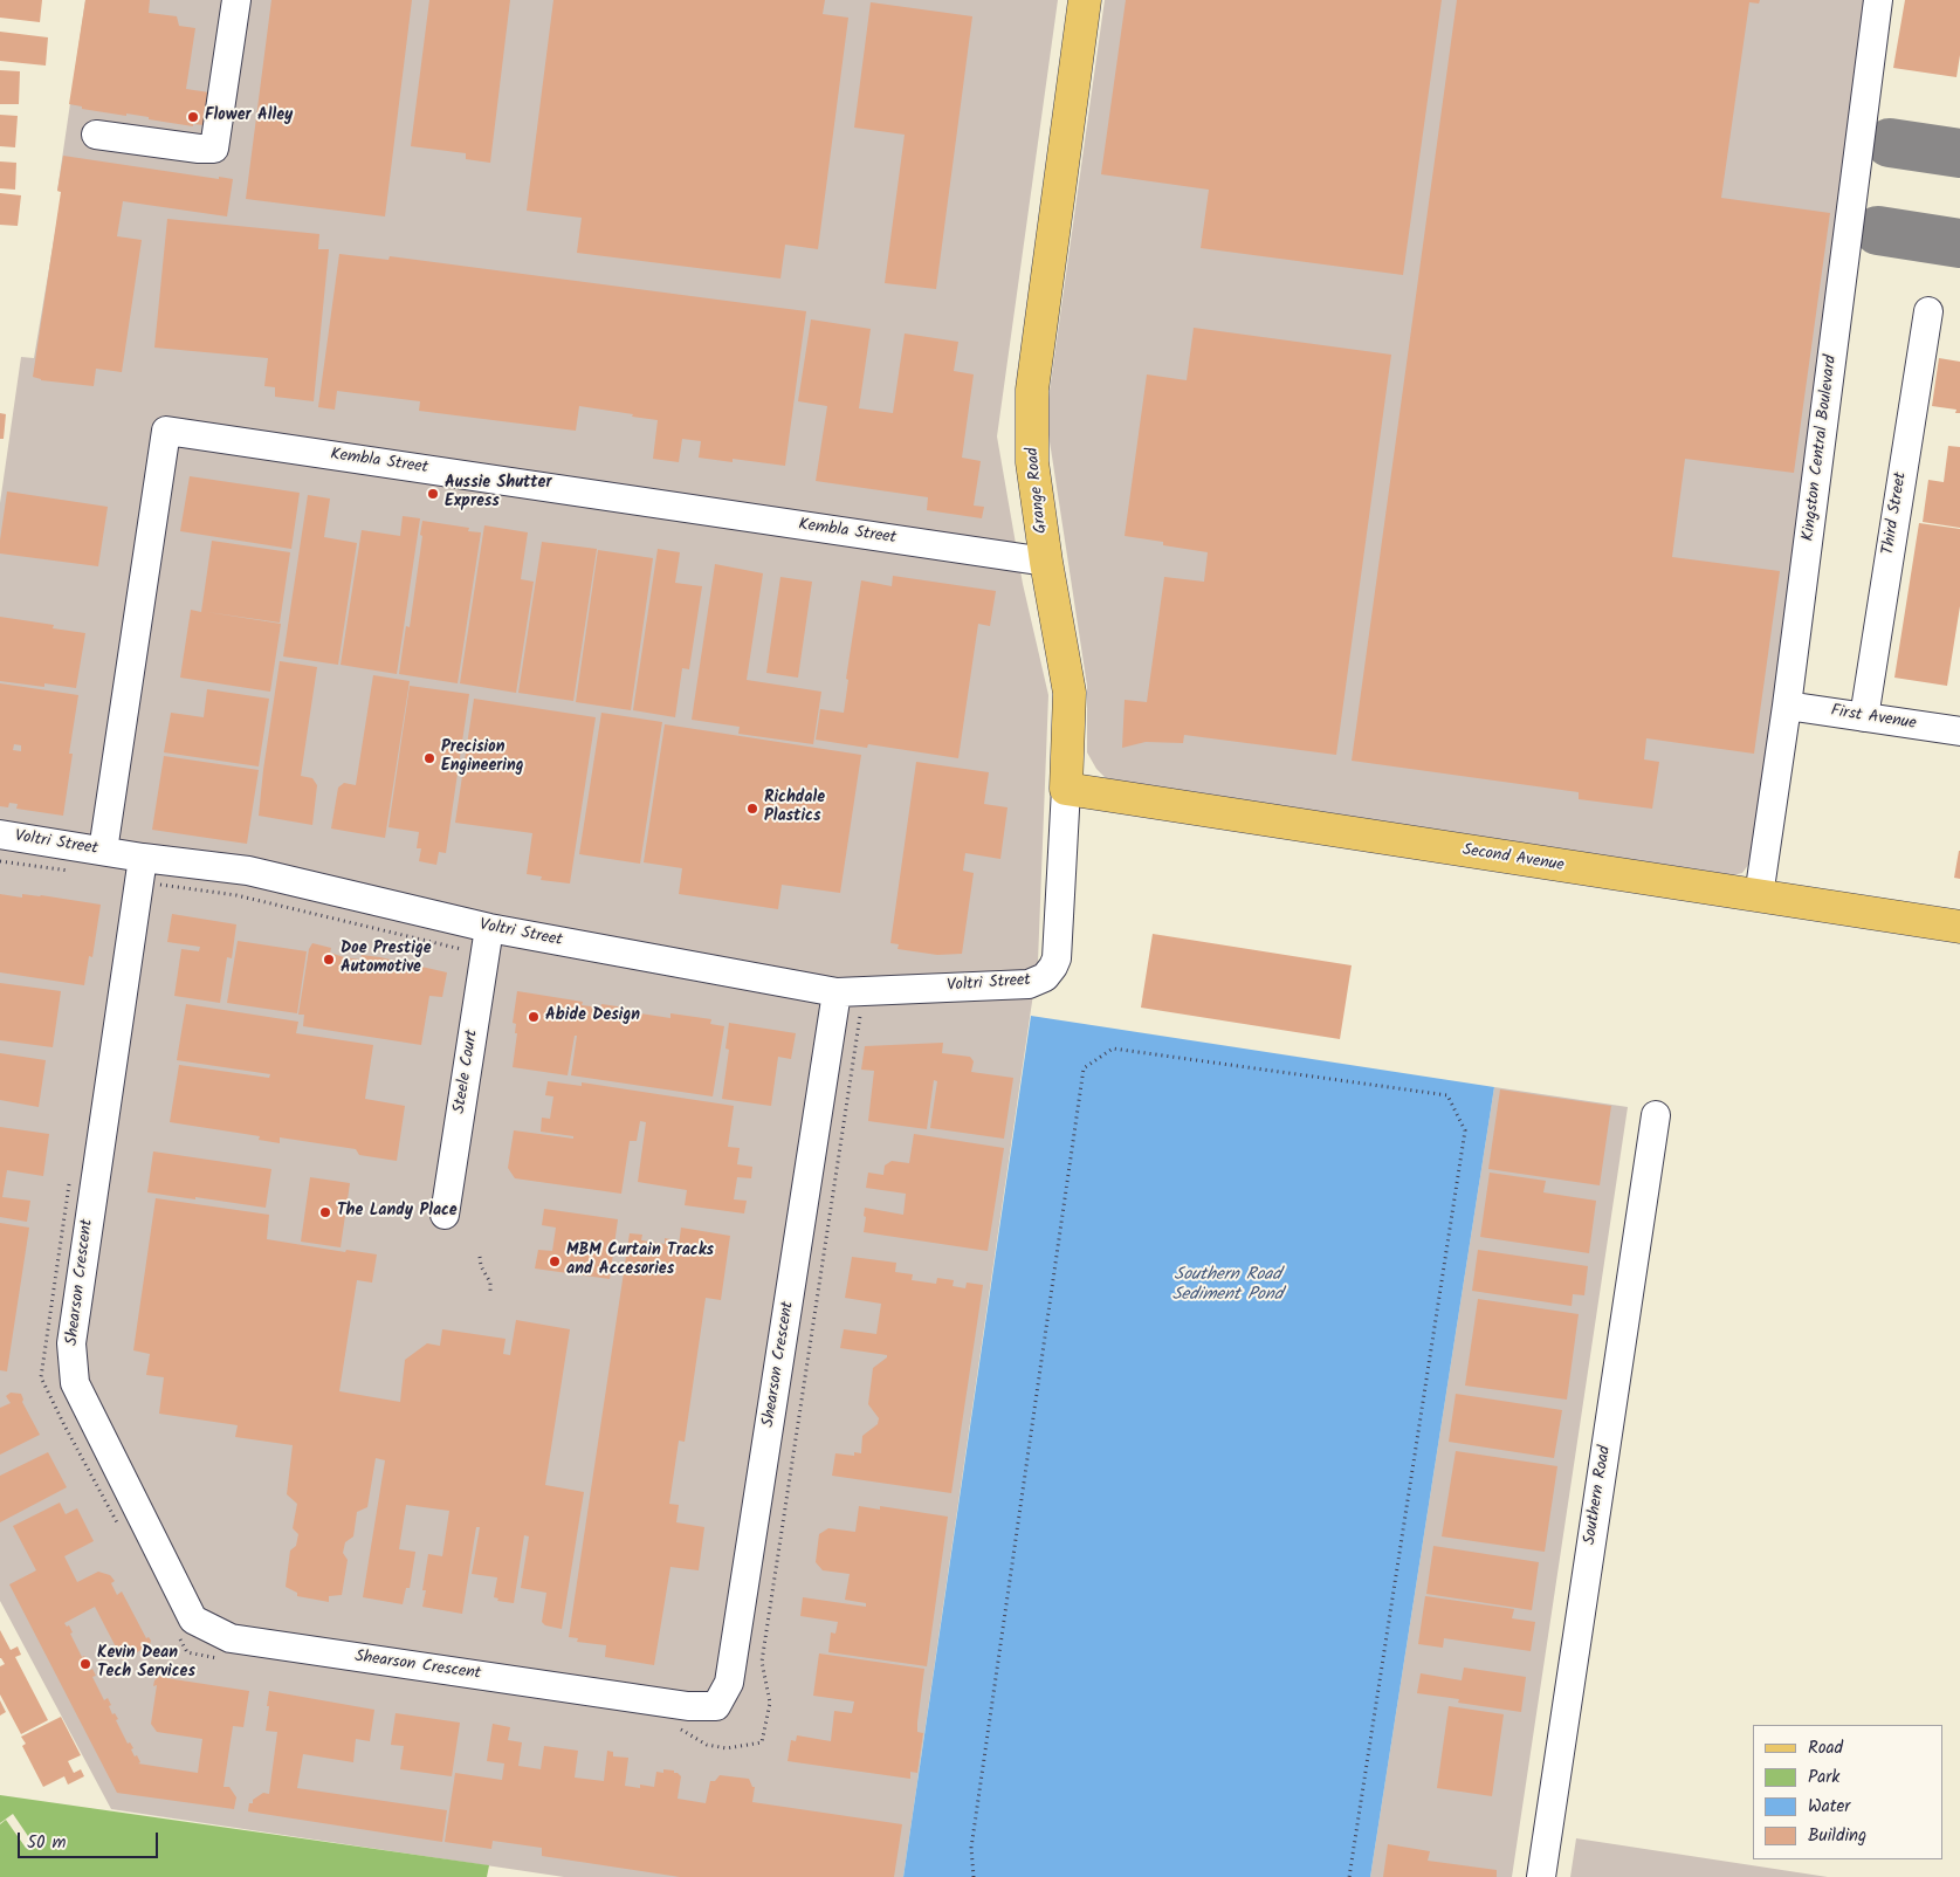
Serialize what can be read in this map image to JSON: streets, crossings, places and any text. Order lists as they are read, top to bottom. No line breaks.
{"streets":{"main road":["Grange Road","Second Avenue"],"street":["Kingston Central Boulevard","Kembla Street","Third Street","First Avenue","Voltri Street","Steele Court","Shearson Crescent","Southern Road"]},"crossings":[["Kingston Central Boulevard","First Avenue"],["Kingston Central Boulevard","Second Avenue"],["Kembla Street","Grange Road"],["Kembla Street","Voltri Street"],["Grange Road","Voltri Street"],["Grange Road","Second Avenue"],["Third Street","First Avenue"],["Voltri Street","Steele Court"],["Voltri Street","Shearson Crescent"]],"water":["Southern Road Sediment Pond"],"places":["Flower Alley","Aussie Shutter Express","Precision Engineering","Richdale Plastics","Doe Prestige Automotive","Abide Design","The Landy Place","MBM Curtain Tracks and Accesories","Kevin Dean Tech Services"],"legend":["Road","Park","Water","Building"],"scale_bar":"50 m"}
